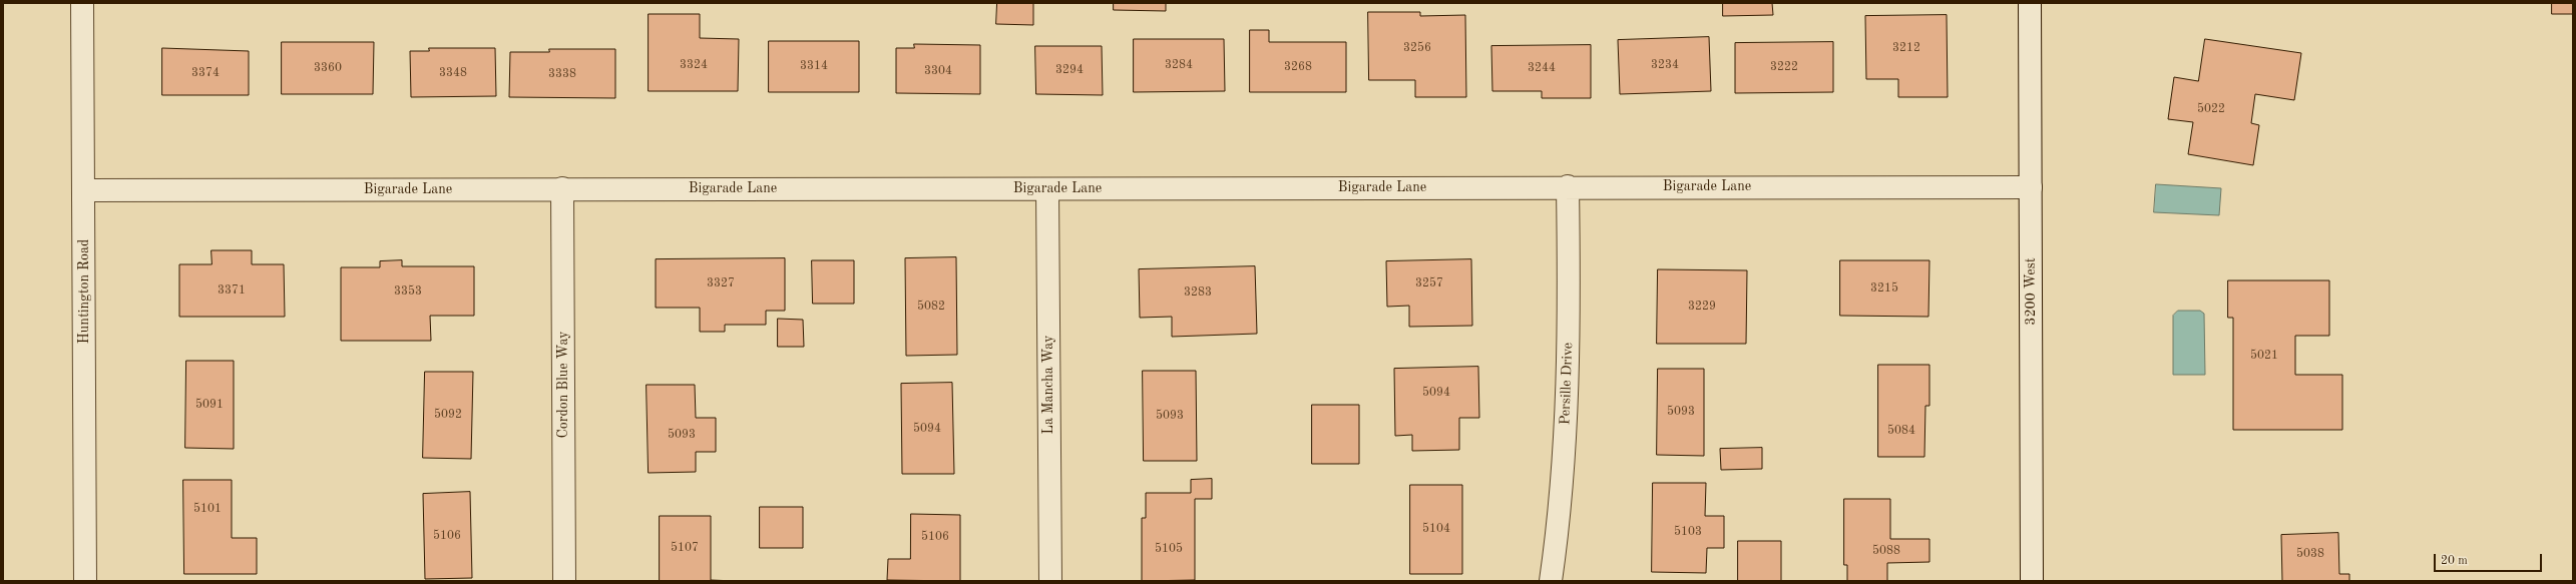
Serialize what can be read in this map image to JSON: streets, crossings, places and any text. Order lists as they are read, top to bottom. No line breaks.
{"streets":{"street":["Bigarade Lane","Huntington Road","3200 West","Persille Drive","Cordon Blue Way","La Mancha Way"]},"crossings":[["Bigarade Lane","Huntington Road"],["Bigarade Lane","3200 West"],["Bigarade Lane","Persille Drive"],["Bigarade Lane","Cordon Blue Way"],["Bigarade Lane","La Mancha Way"]],"house_numbers":["3256","3212","3324","3284","3234","3314","3268","3222","3360","3244","3294","3304","3374","3348","3338","5022","3327","3257","3215","3371","3353","3283","5082","3229","5021","5094","5091","5093","5092","5093","5094","5084","5093","5101","5104","5103","5106","5106","5107","5105","5088","5038"],"scale_bar":"20 m"}
